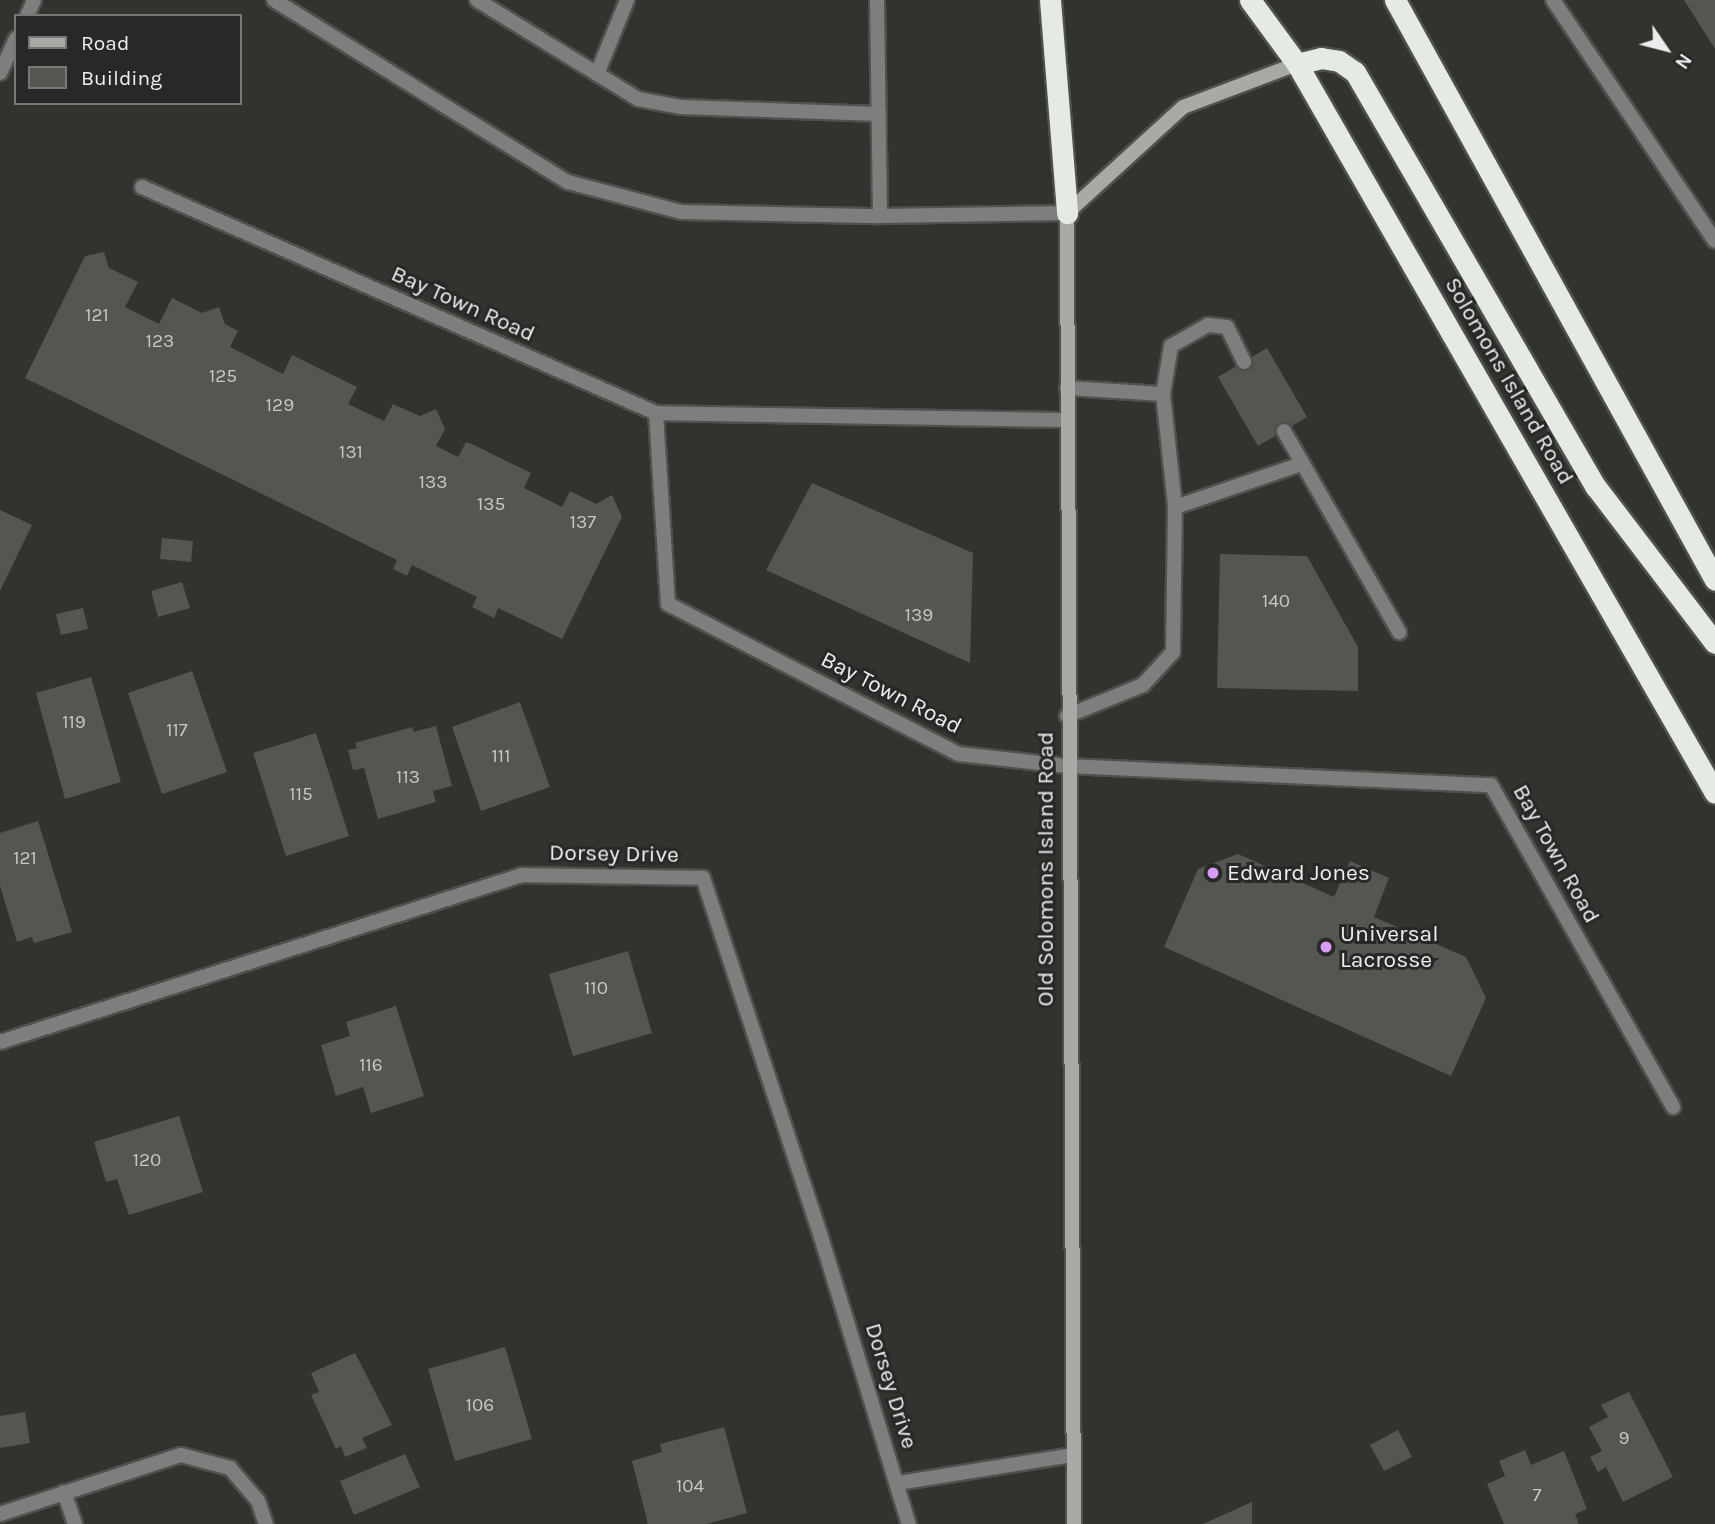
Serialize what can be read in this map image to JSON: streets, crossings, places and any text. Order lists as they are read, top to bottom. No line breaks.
{"streets":{"highway":["Solomons Island Road"],"main road":["Old Solomons Island Road"],"street":["Bay Town Road","Dorsey Drive"]},"crossings":[["Bay Town Road","Old Solomons Island Road"]],"places":["Edward Jones","Universal Lacrosse"],"house_numbers":["121","123","125","129","131","133","135","137","140","139","119","117","111","113","115","121","110","116","120","106","9","104","7"],"legend":["Road","Building"],"north":"bottom right"}
